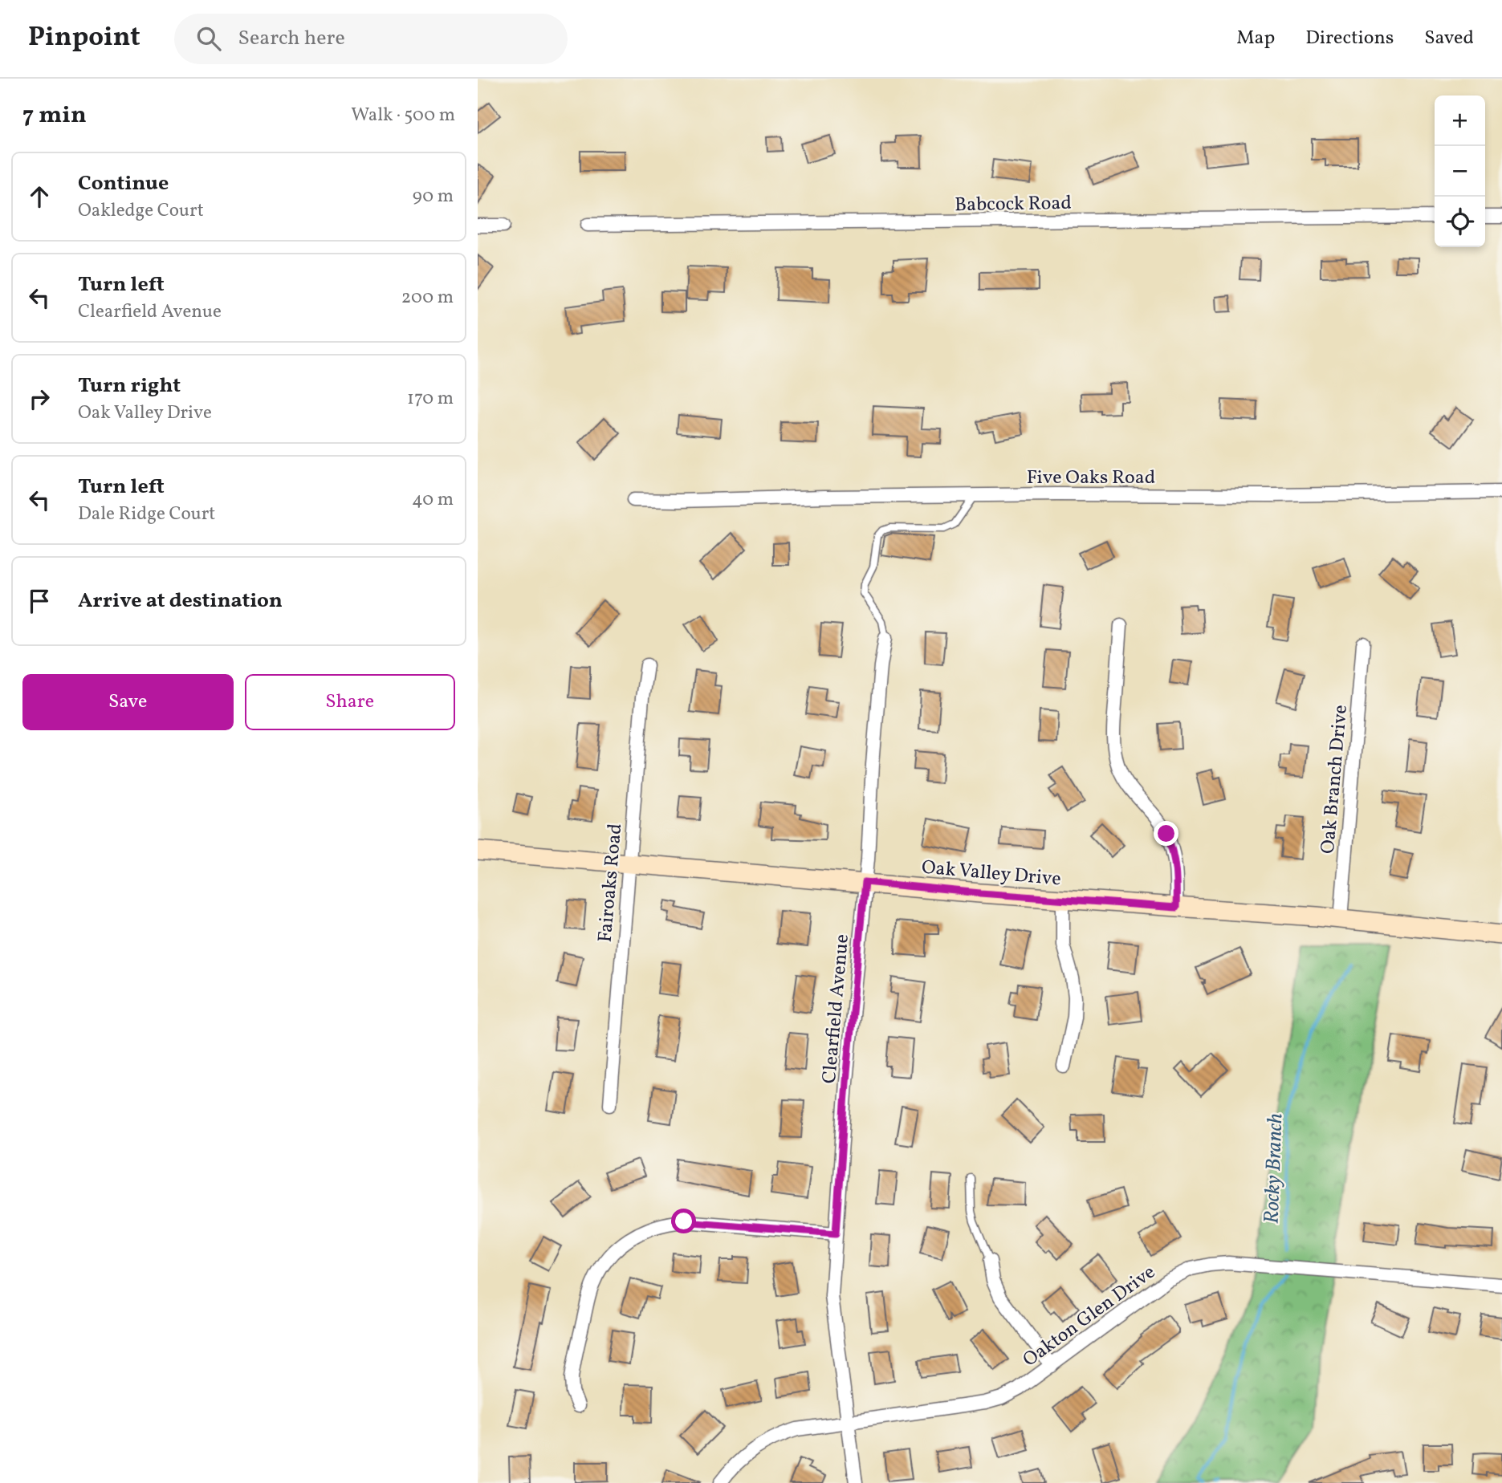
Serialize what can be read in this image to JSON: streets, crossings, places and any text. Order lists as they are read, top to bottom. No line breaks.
{"streets":{"street":["Babcock Road","Five Oaks Road","Oak Branch Drive","Oak Valley Drive","Fairoaks Road","Clearfield Avenue","Oakton Glen Drive"]},"crossings":[["Oak Branch Drive","Oak Valley Drive"],["Oak Valley Drive","Fairoaks Road"],["Oak Valley Drive","Clearfield Avenue"],["Clearfield Avenue","Oakton Glen Drive"]],"water":["Rocky Branch"],"page":{"header":"Pinpoint","search":"Search here","nav":["Map","Directions","Saved"],"heading":["7 min","Walk · 500 m"],"map_buttons":["+","−"],"list":[["Continue","Oakledge Court","90 m"],["Turn left","Clearfield Avenue","200 m"],["Turn right","Oak Valley Drive","170 m"],["Turn left","Dale Ridge Court","40 m"],"Arrive at destination"],"buttons":["Save","Share"]}}
